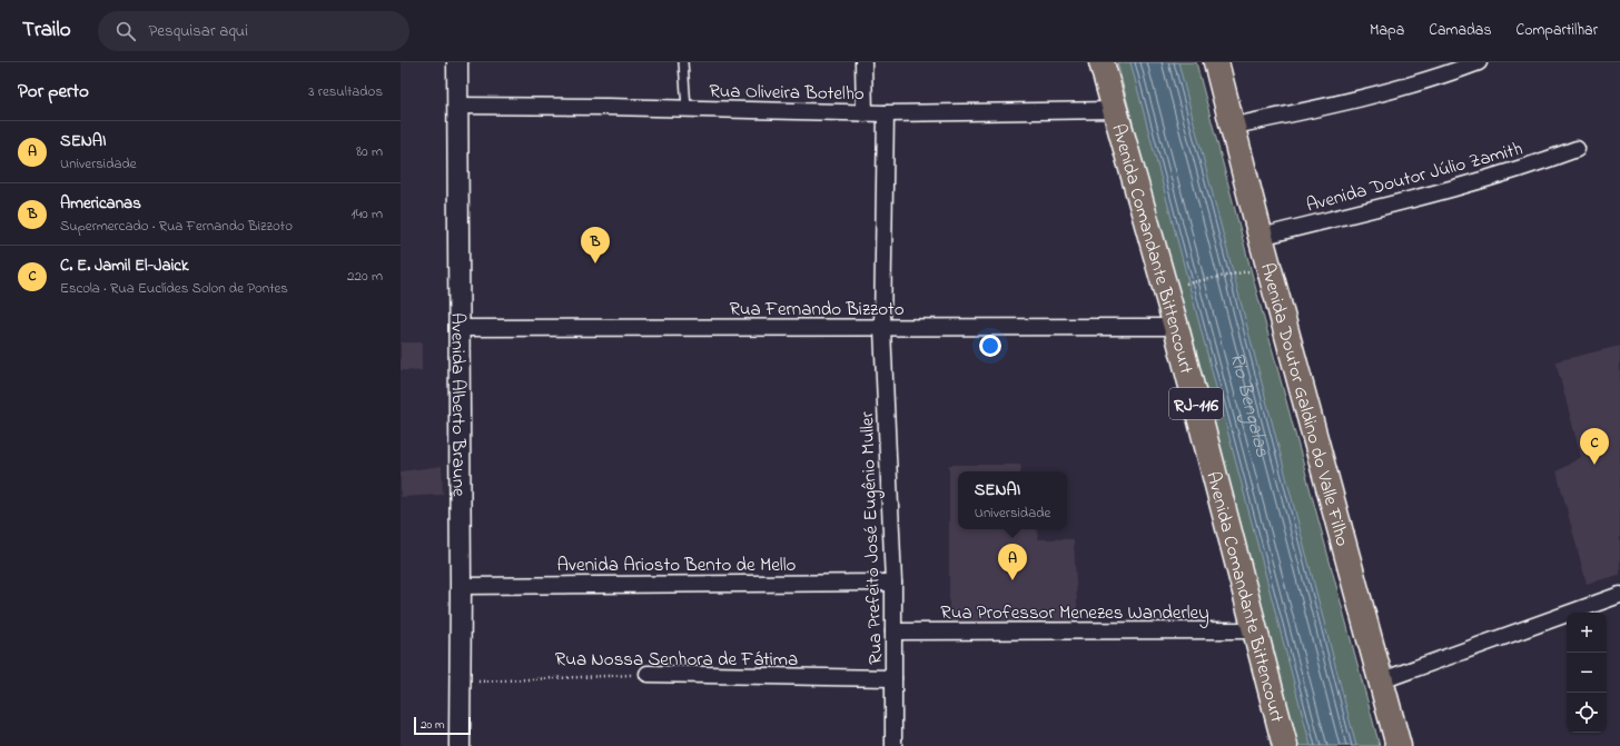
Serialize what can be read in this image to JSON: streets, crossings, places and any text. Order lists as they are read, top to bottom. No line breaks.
{"streets":{"main road":["Avenida Comandante Bittencourt","RJ-116","Avenida Doutor Galdino do Valle Filho"],"street":["Rua Oliveira Botelho","Avenida Doutor Júlio Zamith","Rua Fernando Bizzoto","Avenida Alberto Braune","Rua Prefeito José Eugênio Muller","Avenida Ariosto Bento de Mello","Rua Professor Menezes Wanderley","Rua Nossa Senhora de Fátima"]},"crossings":[["Rua Oliveira Botelho","Avenida Comandante Bittencourt"],["Rua Oliveira Botelho","Avenida Alberto Braune"],["Rua Oliveira Botelho","Rua Prefeito José Eugênio Muller"],["Avenida Doutor Júlio Zamith","Avenida Doutor Galdino do Valle Filho"],["Avenida Comandante Bittencourt","Rua Fernando Bizzoto"],["Avenida Comandante Bittencourt","Rua Professor Menezes Wanderley"],["Rua Fernando Bizzoto","Avenida Alberto Braune"],["Rua Fernando Bizzoto","Rua Prefeito José Eugênio Muller"],["Avenida Alberto Braune","Avenida Ariosto Bento de Mello"],["Avenida Alberto Braune","Rua Nossa Senhora de Fátima"],["Rua Prefeito José Eugênio Muller","Avenida Ariosto Bento de Mello"],["Rua Prefeito José Eugênio Muller","Rua Professor Menezes Wanderley"],["Rua Prefeito José Eugênio Muller","Rua Nossa Senhora de Fátima"]],"water":["Rio Bengalas"],"scale_bar":"20 m","page":{"header":"Trailo","search":"Pesquisar aqui","nav":["Mapa","Camadas","Compartilhar"],"heading":["Por perto","3 resultados"],"list":[{"mark":"A","name":"SENAI","note":"Universidade","value":"80 m"},{"mark":"B","name":"Americanas","note":"Supermercado · Rua Fernando Bizzoto","value":"140 m"},{"mark":"C","name":"C. E. Jamil El-Jaick","note":"Escola · Rua Euclídes Solon de Pontes","value":"220 m"}],"pins":["B","C","A"],"popup":["SENAI","Universidade"],"map_buttons":["+","−"],"scale":"20 m"}}
